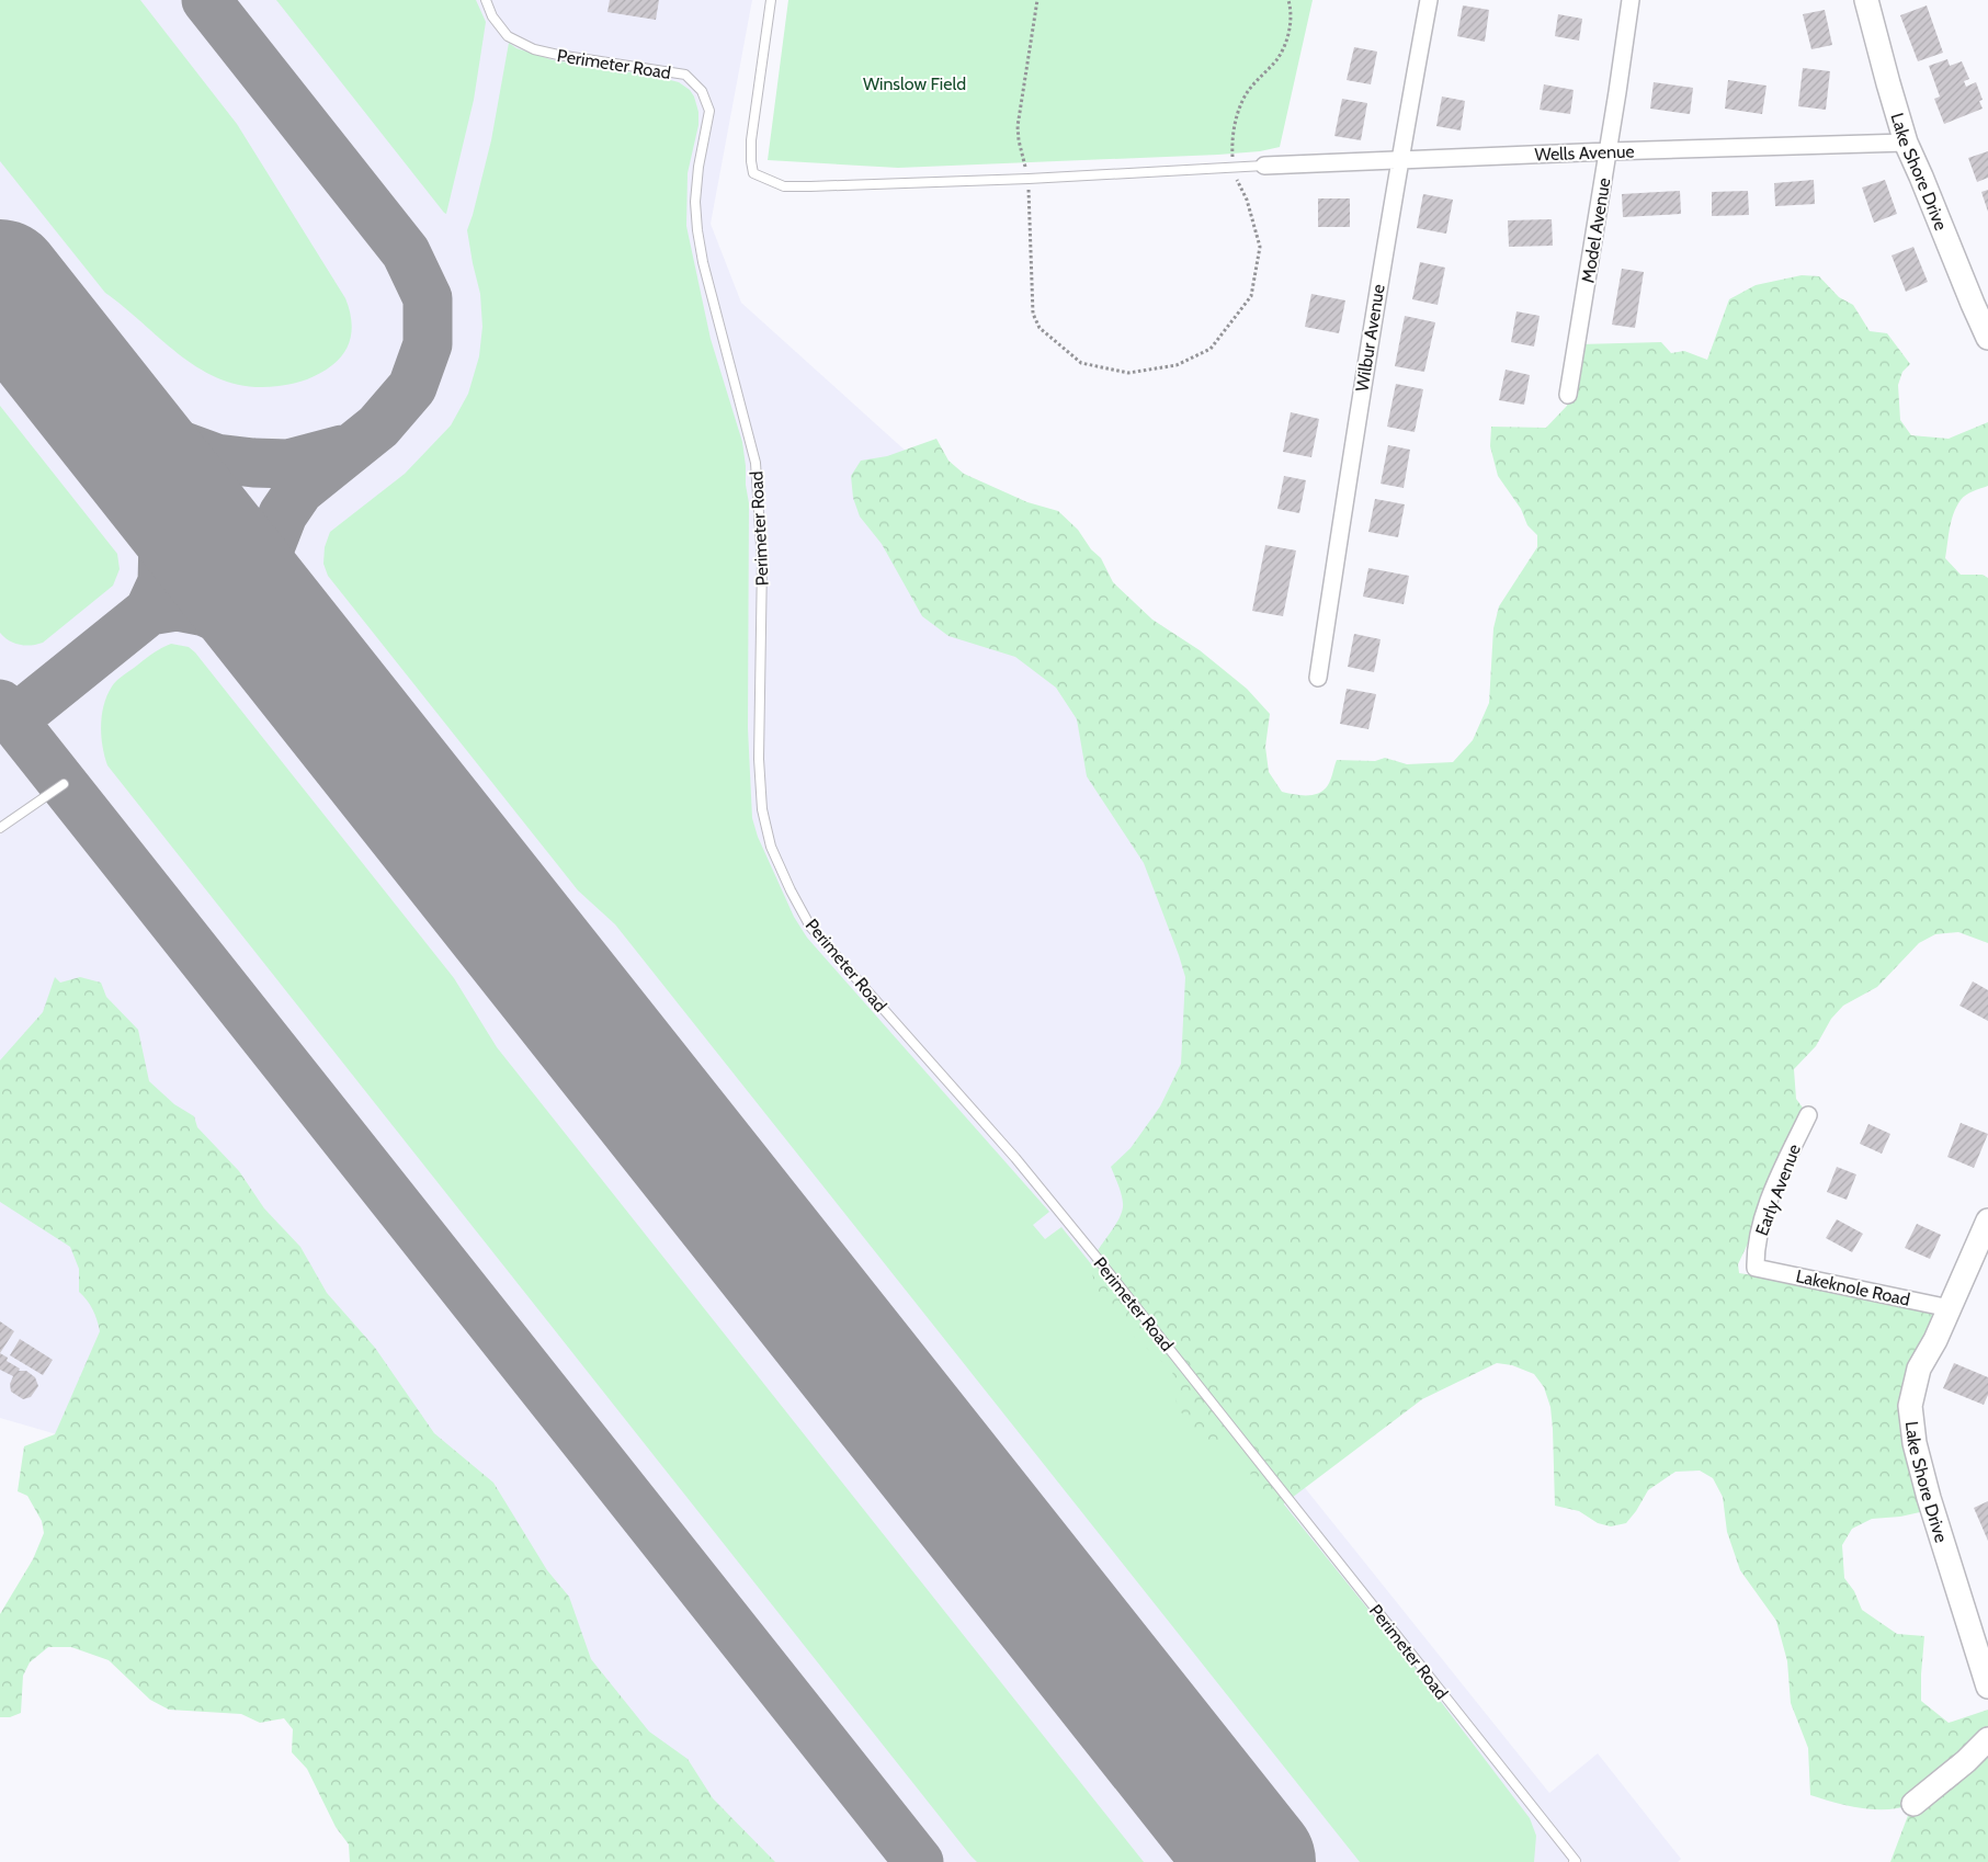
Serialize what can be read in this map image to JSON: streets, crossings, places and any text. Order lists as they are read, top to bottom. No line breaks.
{"streets":{"street":["Wells Avenue","Lake Shore Drive","Model Avenue","Wilbur Avenue","Early Avenue","Lakeknole Road"],"lane":["Perimeter Road"]},"crossings":[["Wells Avenue","Lake Shore Drive"],["Wells Avenue","Model Avenue"],["Wells Avenue","Wilbur Avenue"],["Lake Shore Drive","Lakeknole Road"],["Early Avenue","Lakeknole Road"]],"parks":["Winslow Field"]}
